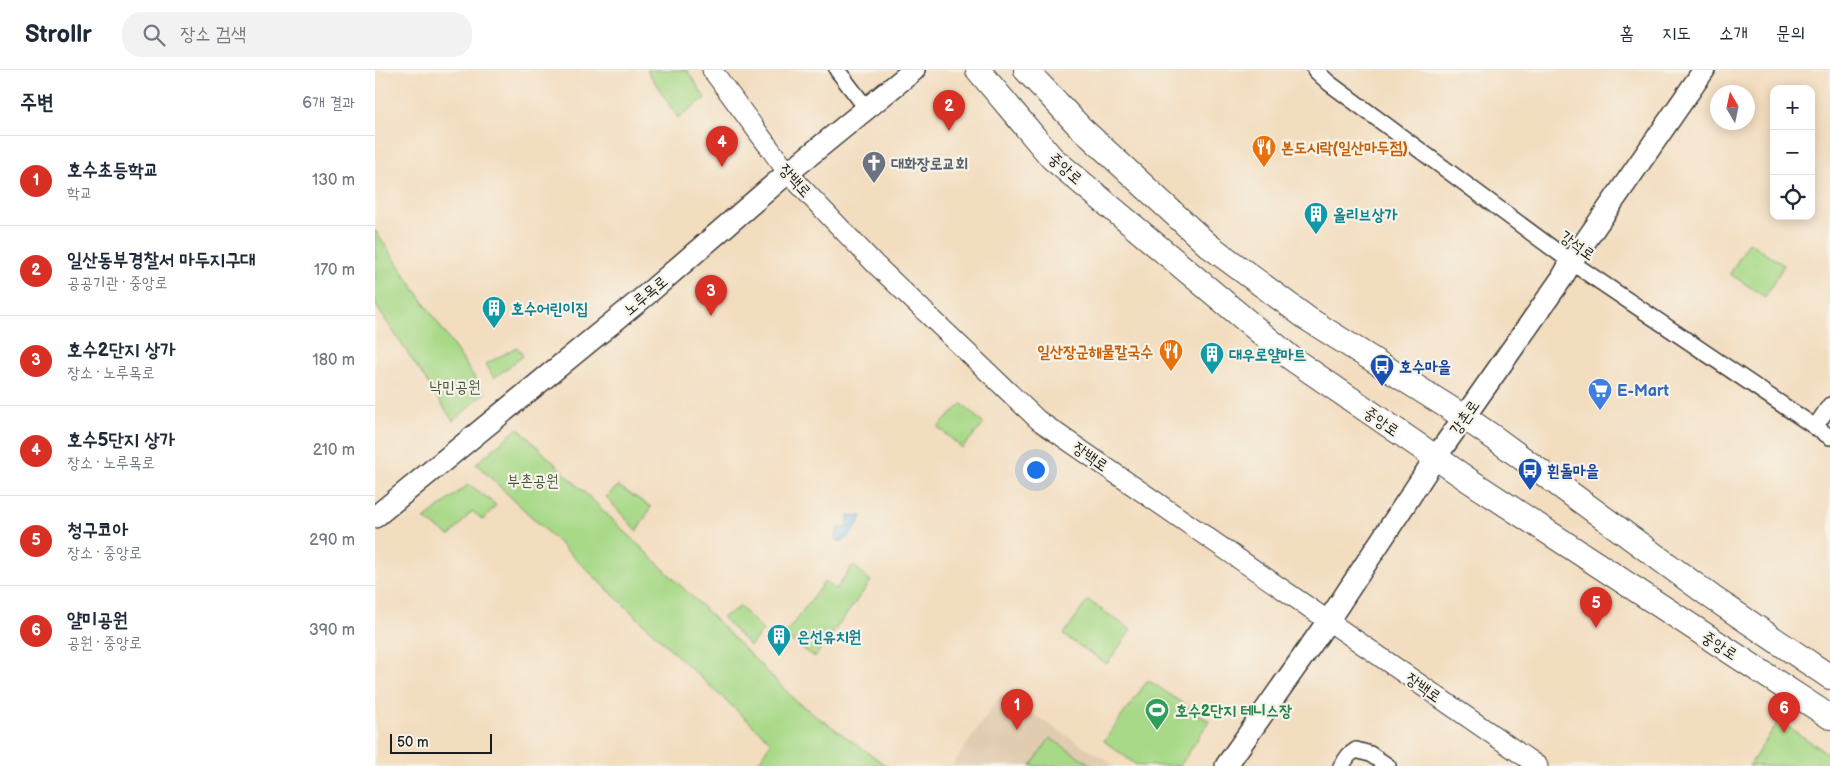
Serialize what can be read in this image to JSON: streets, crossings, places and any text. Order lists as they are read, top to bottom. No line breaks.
{"streets":{"main road":["중앙로","노루목로","강촌로"],"street":["장백로","강석로"]},"crossings":[["중앙로","강촌로"],["장백로","노루목로"],["장백로","강촌로"],["강석로","강촌로"]],"parks":["낙민공원","부촌공원"],"places":{"restaurant":["본도시락(일산마두점)","일산장군해물칼국수"],"church":["대화장로교회"],"building":["올리브상가","호수어린이집","대우로얄마트","은선유치원"],"bus stop":["호수마을","흰돌마을"],"supermarket":["E-Mart"],"sports":["호수2단지 테니스장"]},"scale_bar":"50 m","north":"top","page":{"header":"Strollr","search":"장소 검색","nav":["홈","지도","소개","문의"],"heading":["주변","6개 결과"],"map_buttons":["+","−"],"pins":["2","4","3","5","1","6"],"list":[{"mark":"1","name":"호수초등학교","note":"학교","value":"130 m"},{"mark":"2","name":"일산동부경찰서 마두지구대","note":"공공기관 · 중앙로","value":"170 m"},{"mark":"3","name":"호수2단지 상가","note":"장소 · 노루목로","value":"180 m"},{"mark":"4","name":"호수5단지 상가","note":"장소 · 노루목로","value":"210 m"},{"mark":"5","name":"청구코아","note":"장소 · 중앙로","value":"290 m"},{"mark":"6","name":"얄미공원","note":"공원 · 중앙로","value":"390 m"}],"scale":"50 m"}}
